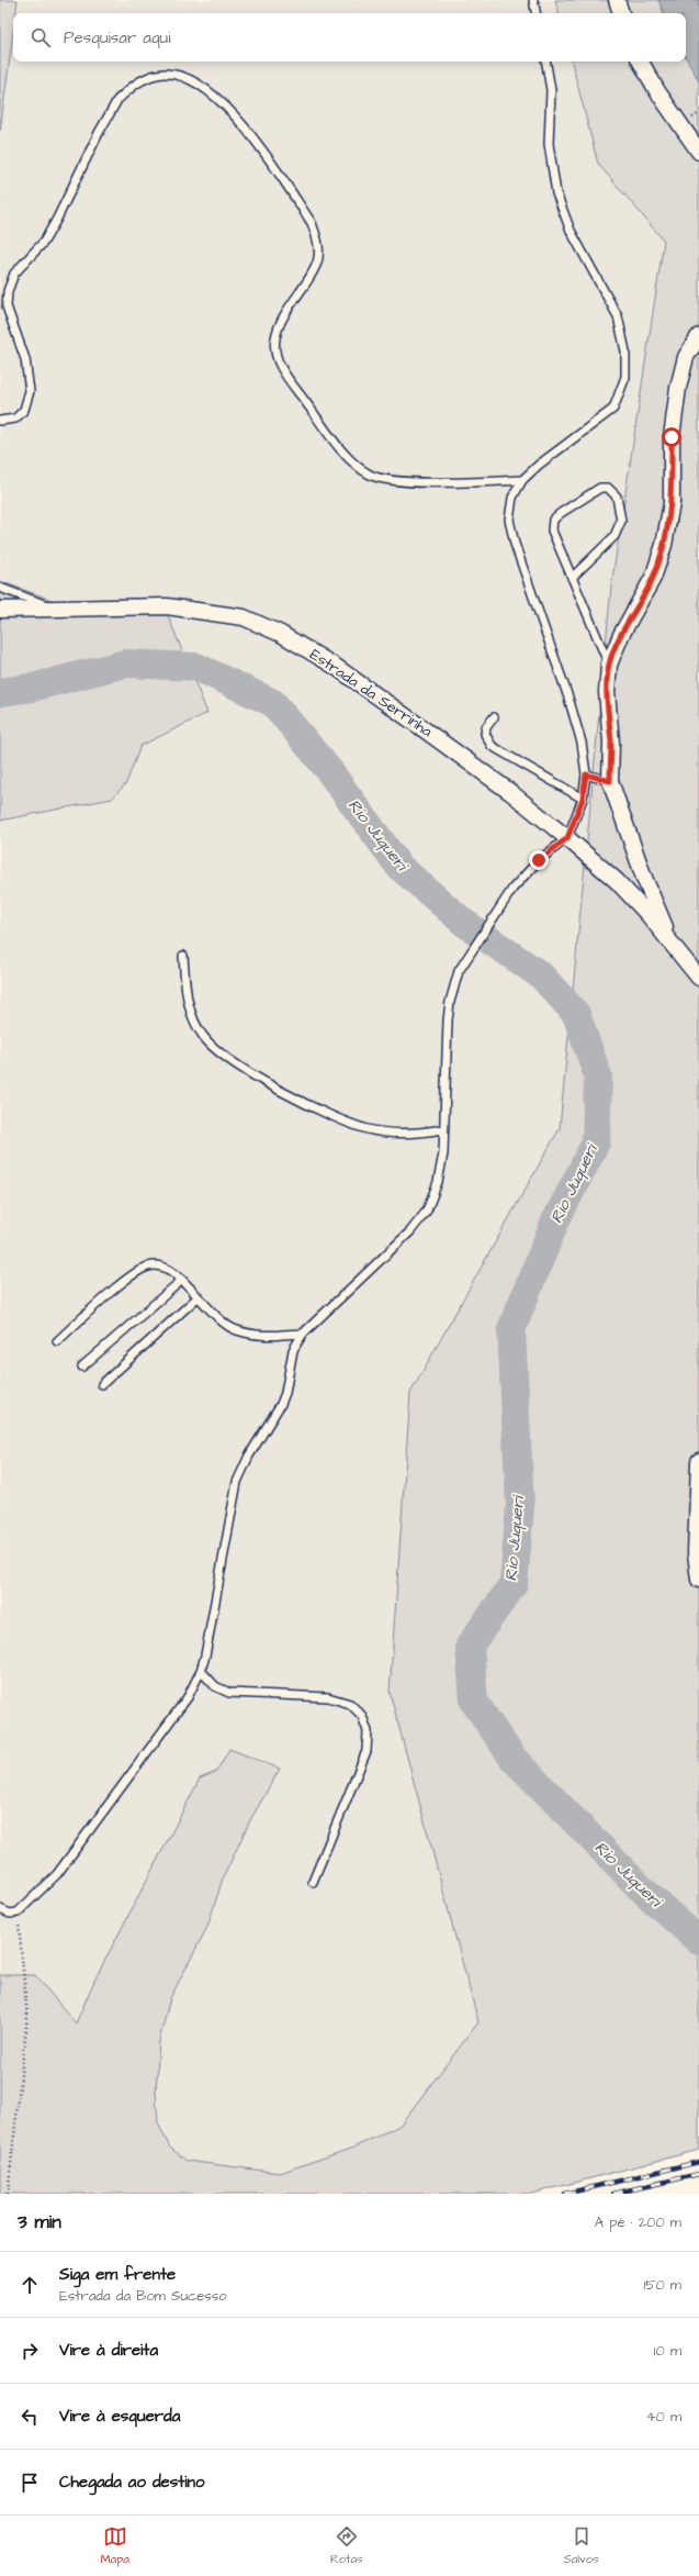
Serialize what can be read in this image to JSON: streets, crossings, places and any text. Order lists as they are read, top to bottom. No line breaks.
{"streets":{"street":["Estrada da Serrinha"]},"water":["Rio Juqueri"],"page":{"search":"Pesquisar aqui","heading":["3 min","A pé · 200 m"],"list":[["Siga em frente","Estrada da Bom Sucesso","150 m"],["Vire à direita","10 m"],["Vire à esquerda","40 m"],"Chegada ao destino"],"nav":["Mapa","Rotas","Salvos"]}}
